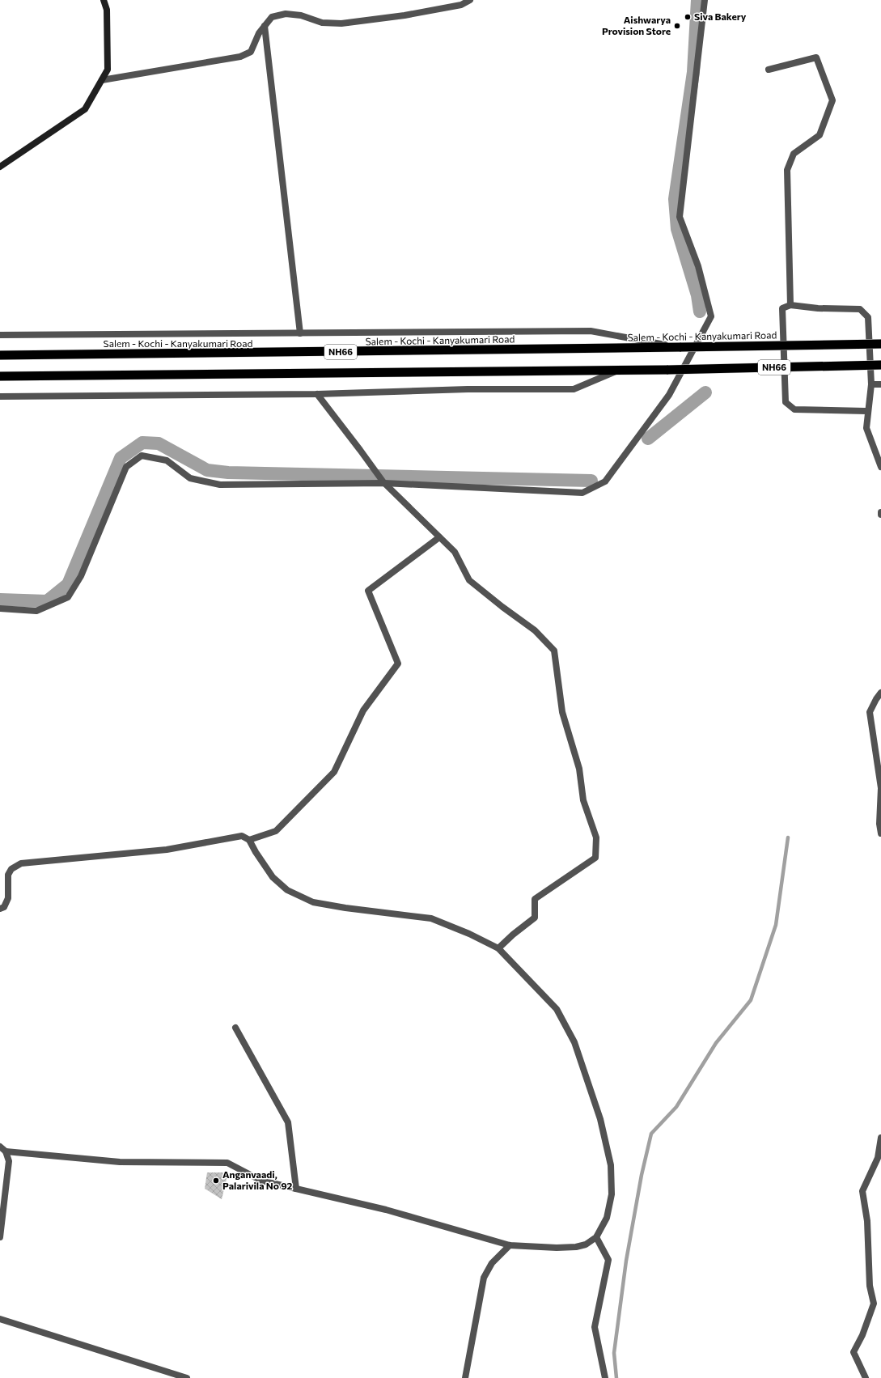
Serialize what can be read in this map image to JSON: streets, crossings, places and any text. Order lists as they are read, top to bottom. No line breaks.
{"streets":{"highway":["Salem - Kochi - Kanyakumari Road","NH66"]},"places":["Siva Bakery","Aishwarya Provision Store","Anganvaadi, Palarivila No 92"]}
